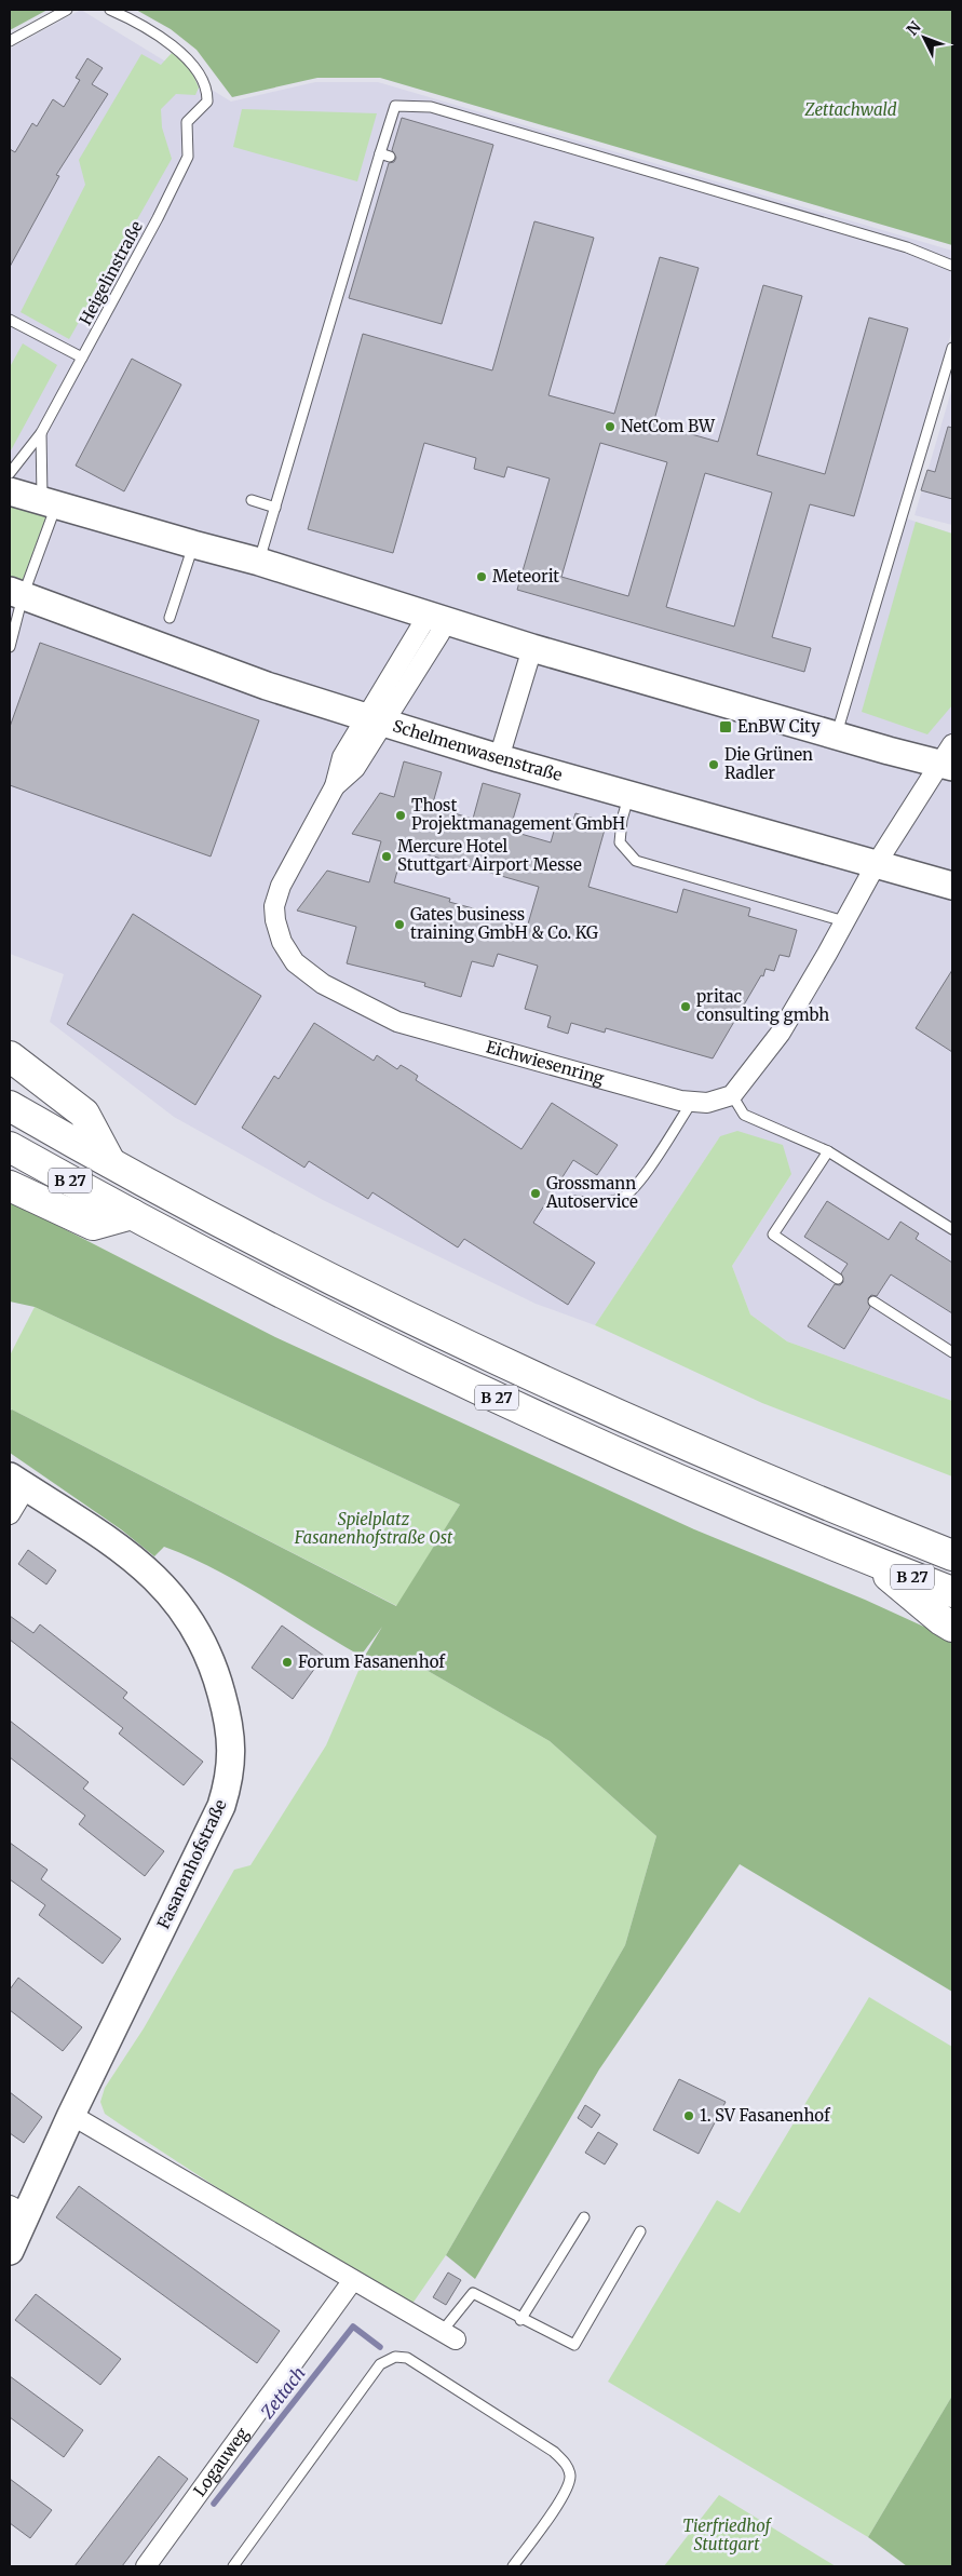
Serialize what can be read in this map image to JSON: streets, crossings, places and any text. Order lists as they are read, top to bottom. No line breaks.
{"streets":{"highway":["B 27"],"street":["Schelmenwasenstraße","Eichwiesenring","Fasanenhofstraße","Logauweg"],"lane":["Heigelinstraße"]},"crossings":[["Schelmenwasenstraße","Eichwiesenring"]],"water":["Zettach"],"parks":["Zettachwald","Spielplatz Fasanenhofstraße Ost","Tierfriedhof Stuttgart"],"places":{"other":["NetCom BW","Meteorit","Die Grünen Radler","Thost Projektmanagement GmbH","Mercure Hotel Stuttgart Airport Messe","Gates business training GmbH & Co. KG","pritac consulting gmbh","Grossmann Autoservice","Forum Fasanenhof","1. SV Fasanenhof"],"transit":["EnBW City"]},"north":"top left"}
